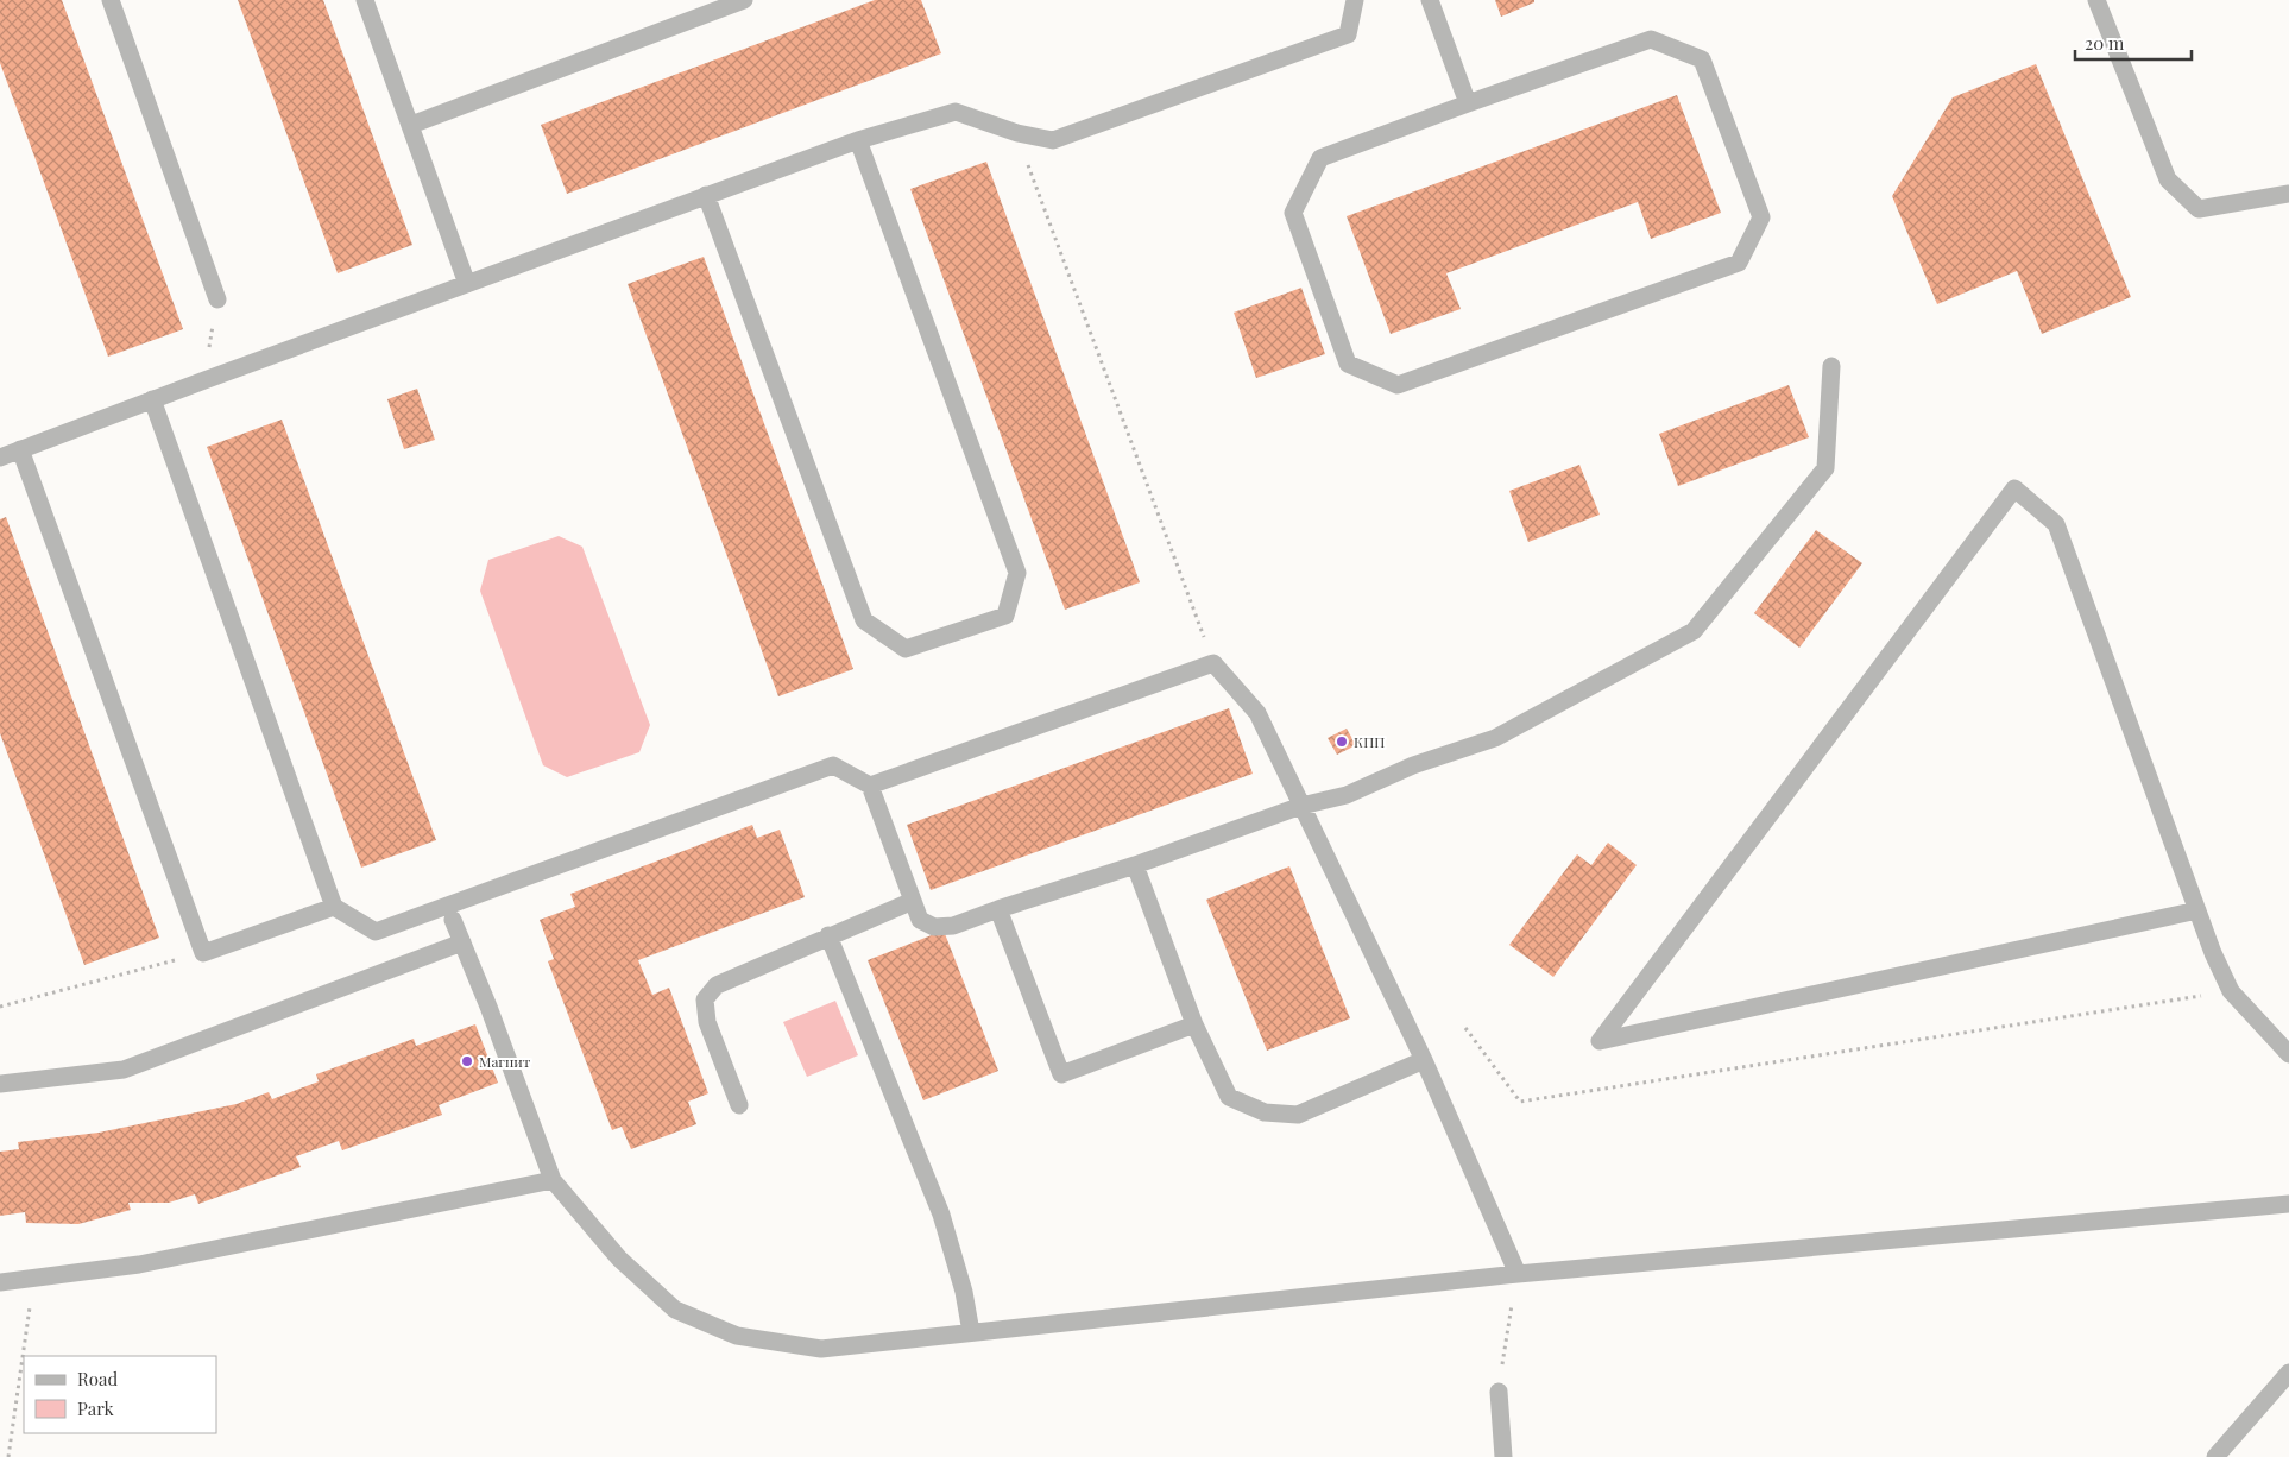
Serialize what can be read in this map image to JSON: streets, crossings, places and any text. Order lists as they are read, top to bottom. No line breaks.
{"places":["КПП","Магнит"],"legend":["Road","Park"],"scale_bar":"20 m"}
